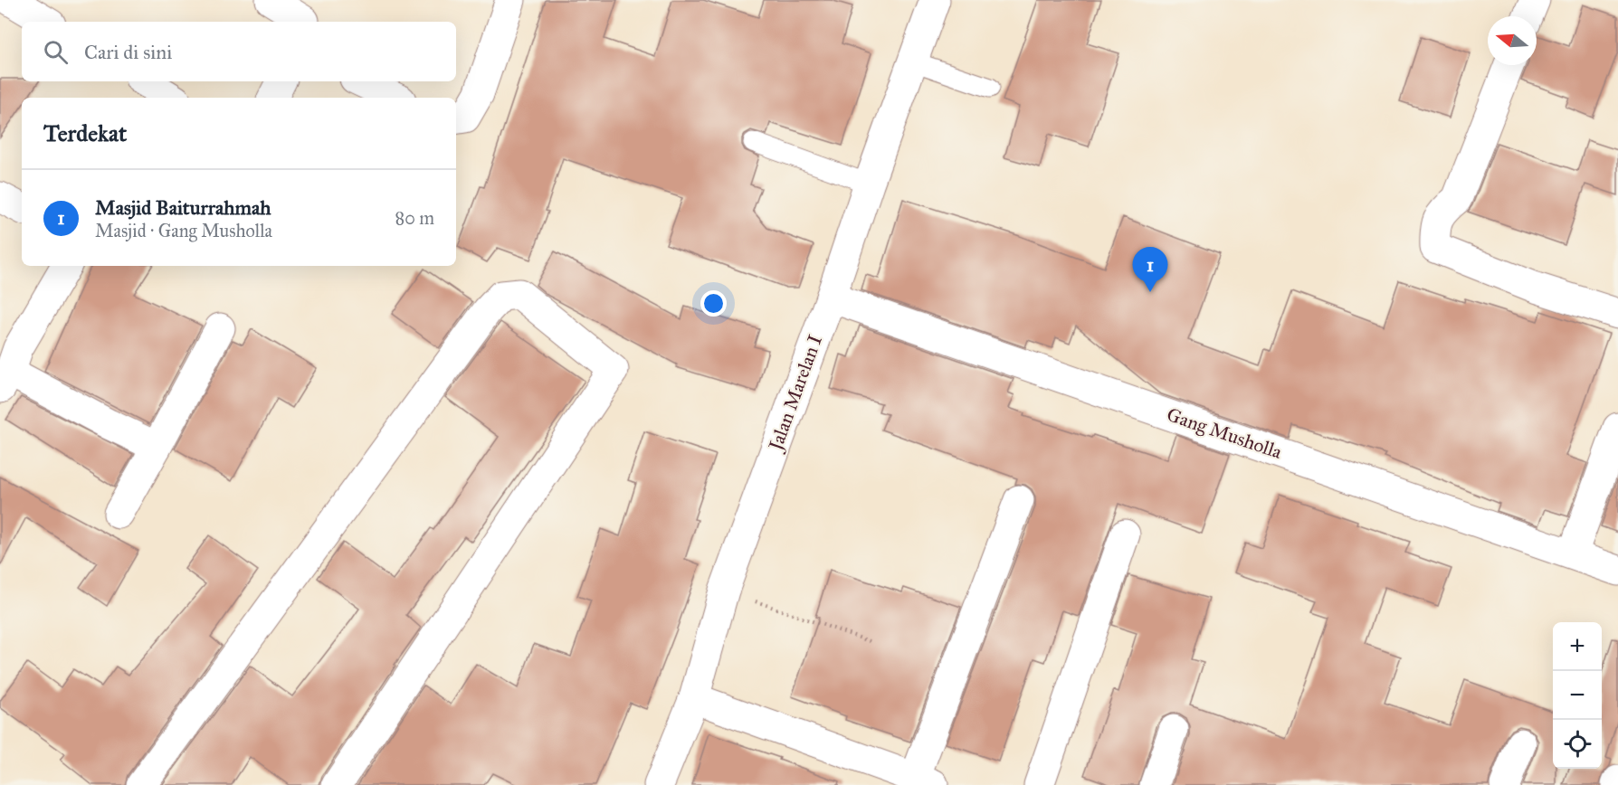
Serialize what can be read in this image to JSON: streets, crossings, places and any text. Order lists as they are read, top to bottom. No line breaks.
{"streets":{"street":["Jalan Marelan I","Gang Musholla"]},"crossings":[["Jalan Marelan I","Gang Musholla"]],"north":"left","page":{"search":"Cari di sini","heading":"Terdekat","list":[{"mark":"1","name":"Masjid Baiturrahmah","note":"Masjid · Gang Musholla","value":"80 m"}],"pins":"1","map_buttons":["+","−"]}}
